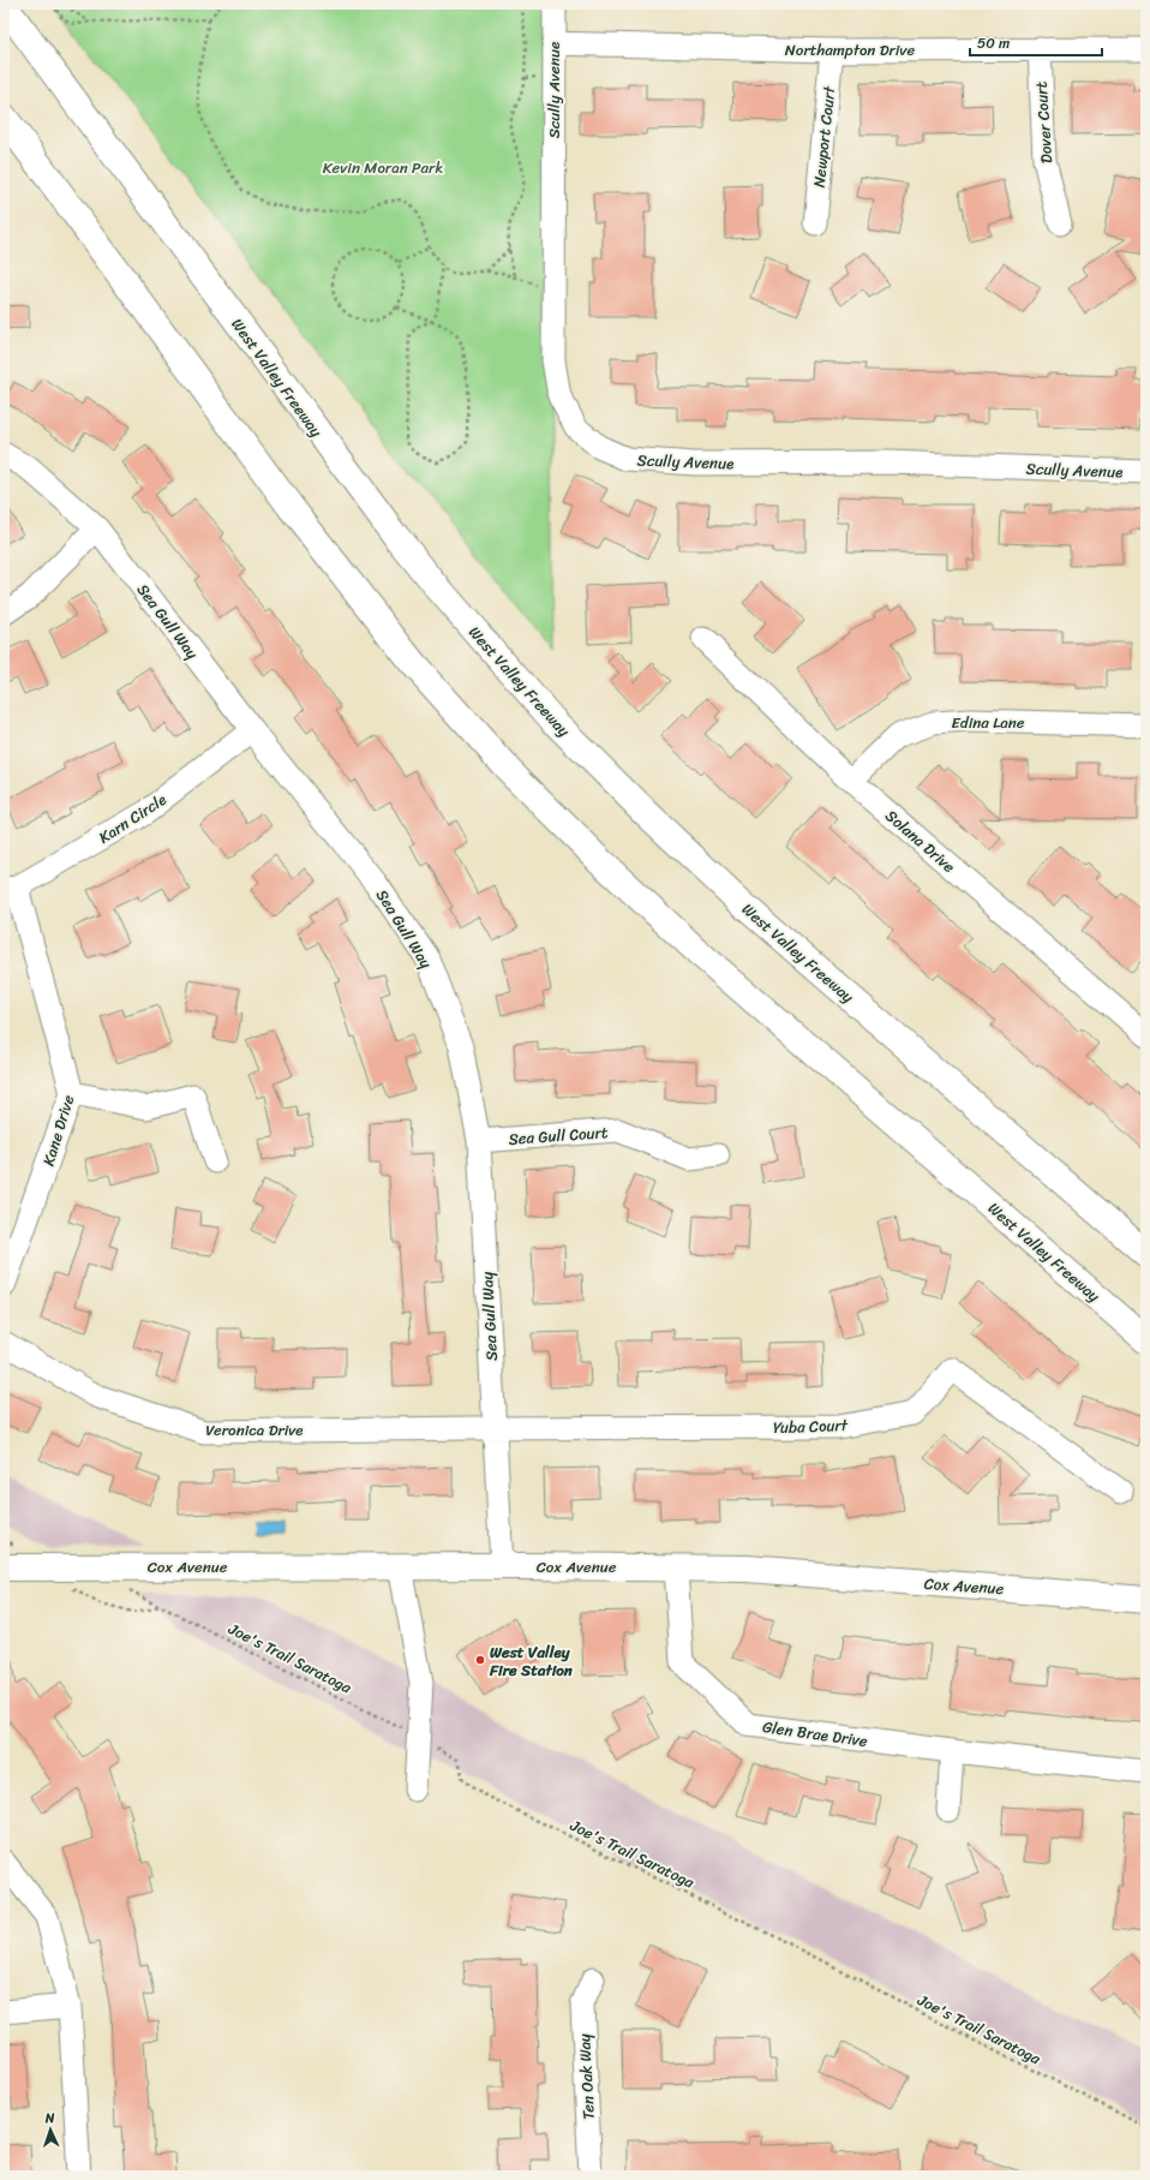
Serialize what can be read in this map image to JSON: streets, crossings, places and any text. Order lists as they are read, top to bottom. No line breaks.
{"streets":{"main road":["West Valley Freeway","Cox Avenue"],"street":["Northampton Drive","Scully Avenue","Dover Court","Newport Court","Sea Gull Way","Edina Lane","Karn Circle","Solana Drive","Kane Drive","Sea Gull Court","Yuba Court","Veronica Drive","Glen Brae Drive","Ten Oak Way"],"path":["Joe's Trail Saratoga"]},"crossings":[["Northampton Drive","Scully Avenue"],["Northampton Drive","Dover Court"],["Northampton Drive","Newport Court"],["Sea Gull Way","Karn Circle"],["Sea Gull Way","Sea Gull Court"],["Sea Gull Way","Yuba Court"],["Sea Gull Way","Veronica Drive"],["Sea Gull Way","Cox Avenue"],["Edina Lane","Solana Drive"],["Karn Circle","Kane Drive"],["Yuba Court","Veronica Drive"],["Cox Avenue","Glen Brae Drive"]],"parks":["Kevin Moran Park"],"places":["West Valley Fire Station"],"scale_bar":"50 m","north":"top"}
